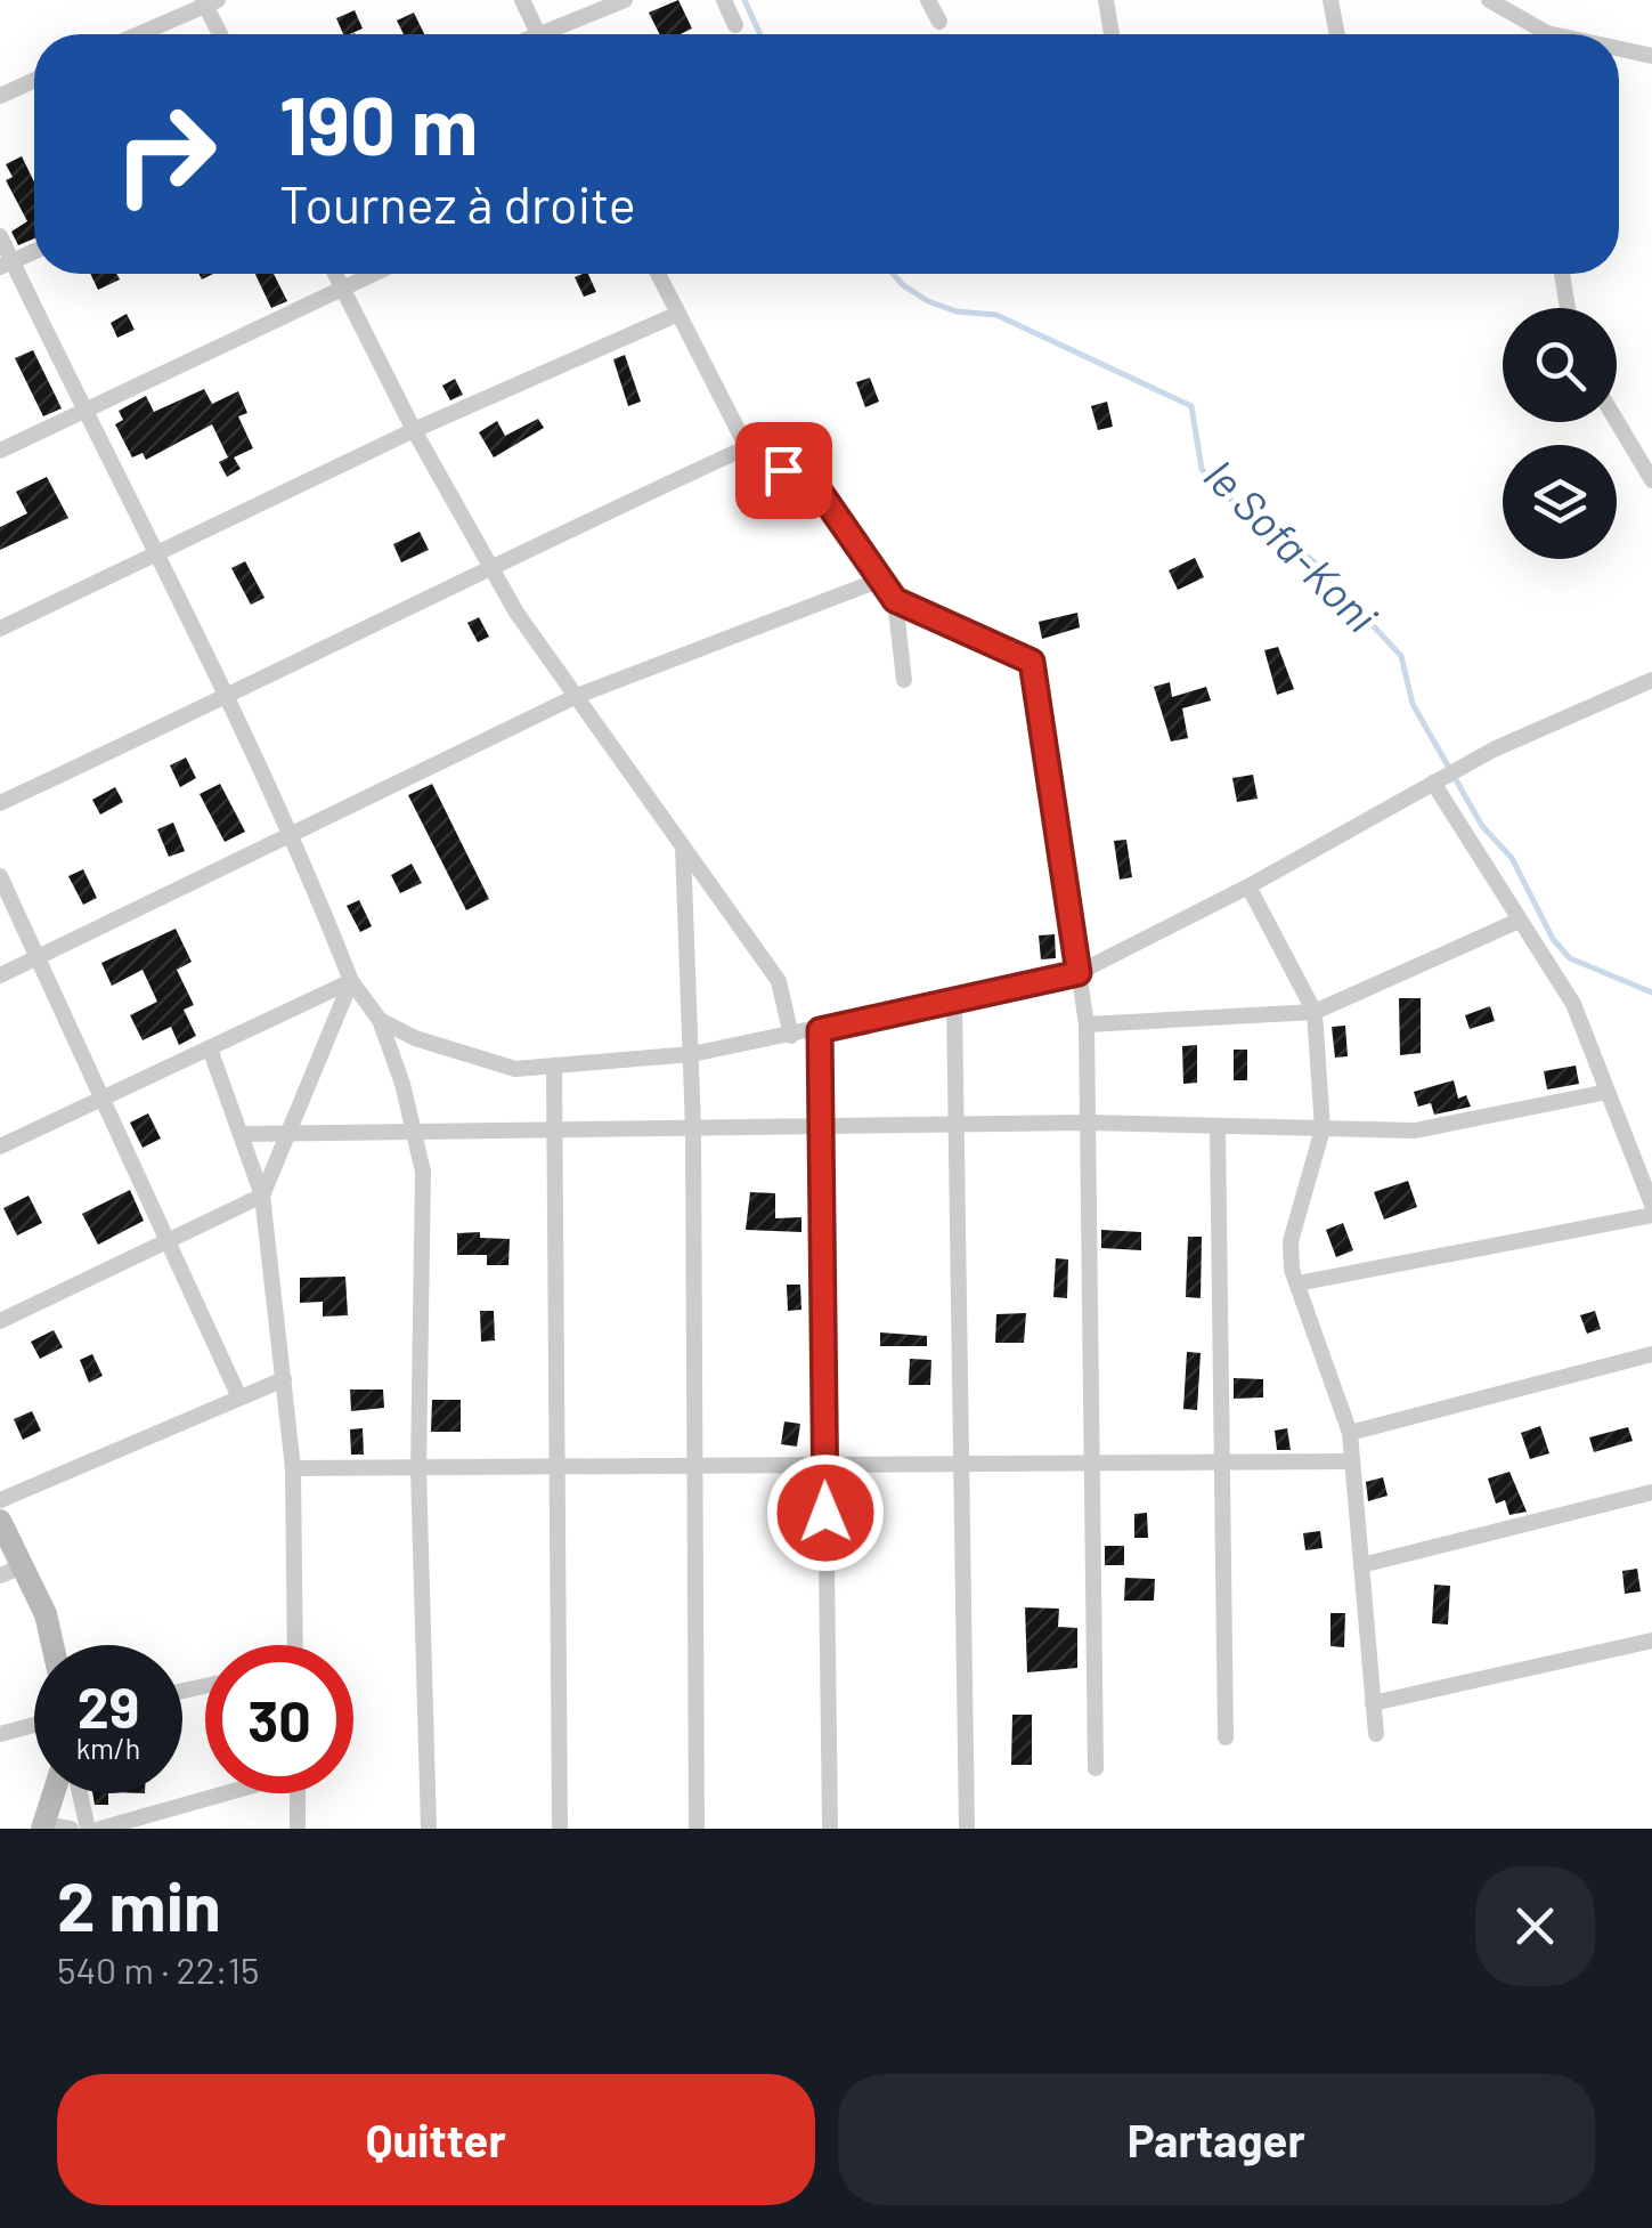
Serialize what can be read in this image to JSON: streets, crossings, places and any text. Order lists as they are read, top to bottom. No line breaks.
{"water":["le Sofa-Koni"],"page":{"turn":["190 m","Tournez à droite"],"speed":"29 km/h","limit":"30","heading":["2 min","540 m · 22:15"],"buttons":["Quitter","Partager"]}}
